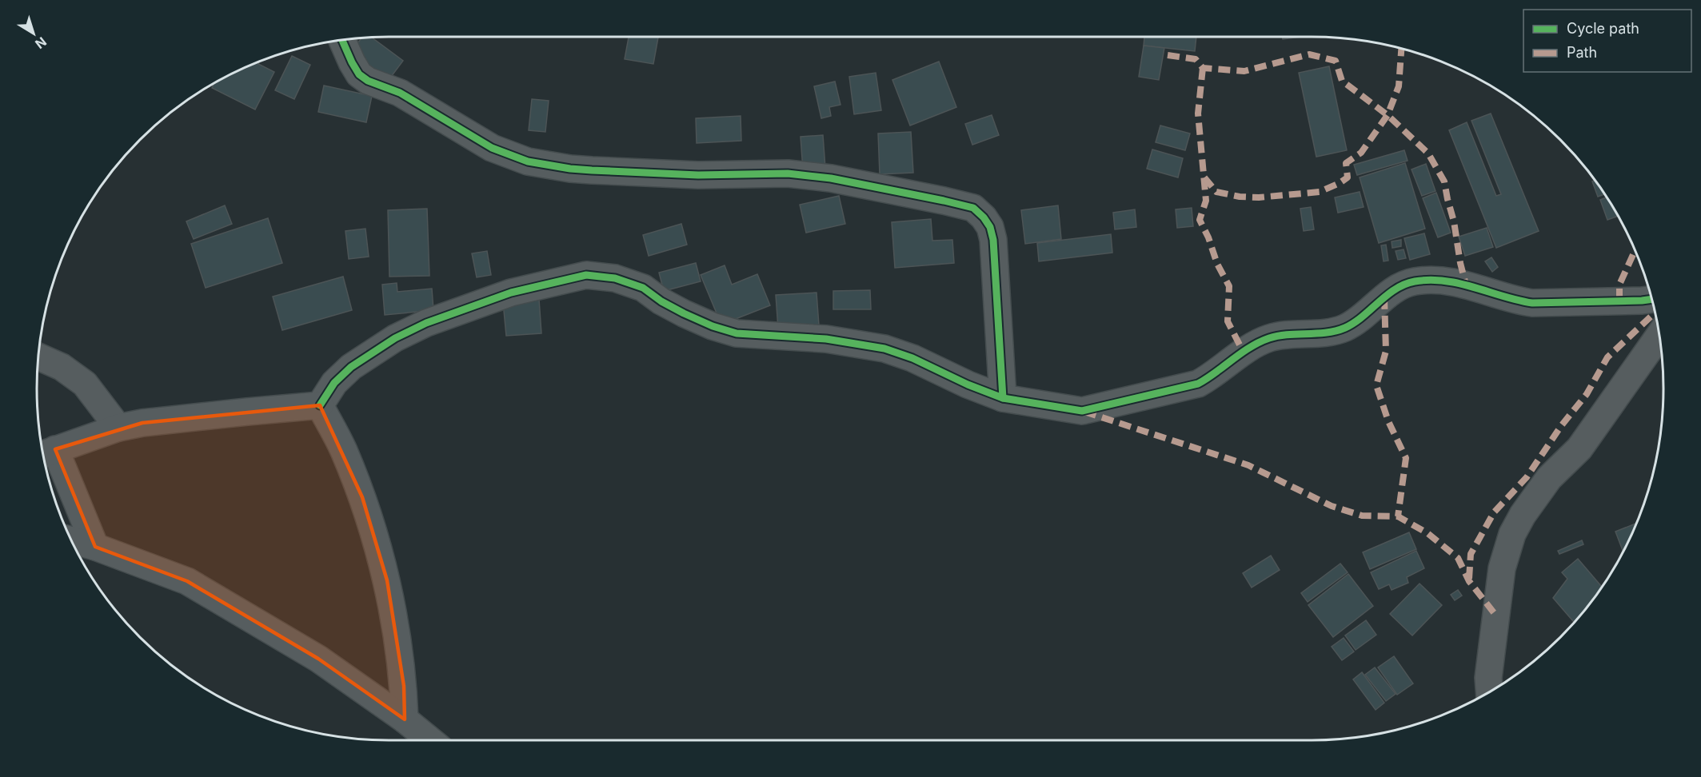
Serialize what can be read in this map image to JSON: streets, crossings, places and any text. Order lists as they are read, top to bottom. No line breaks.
{"legend":["Cycle path","Path"],"north":"bottom right"}
